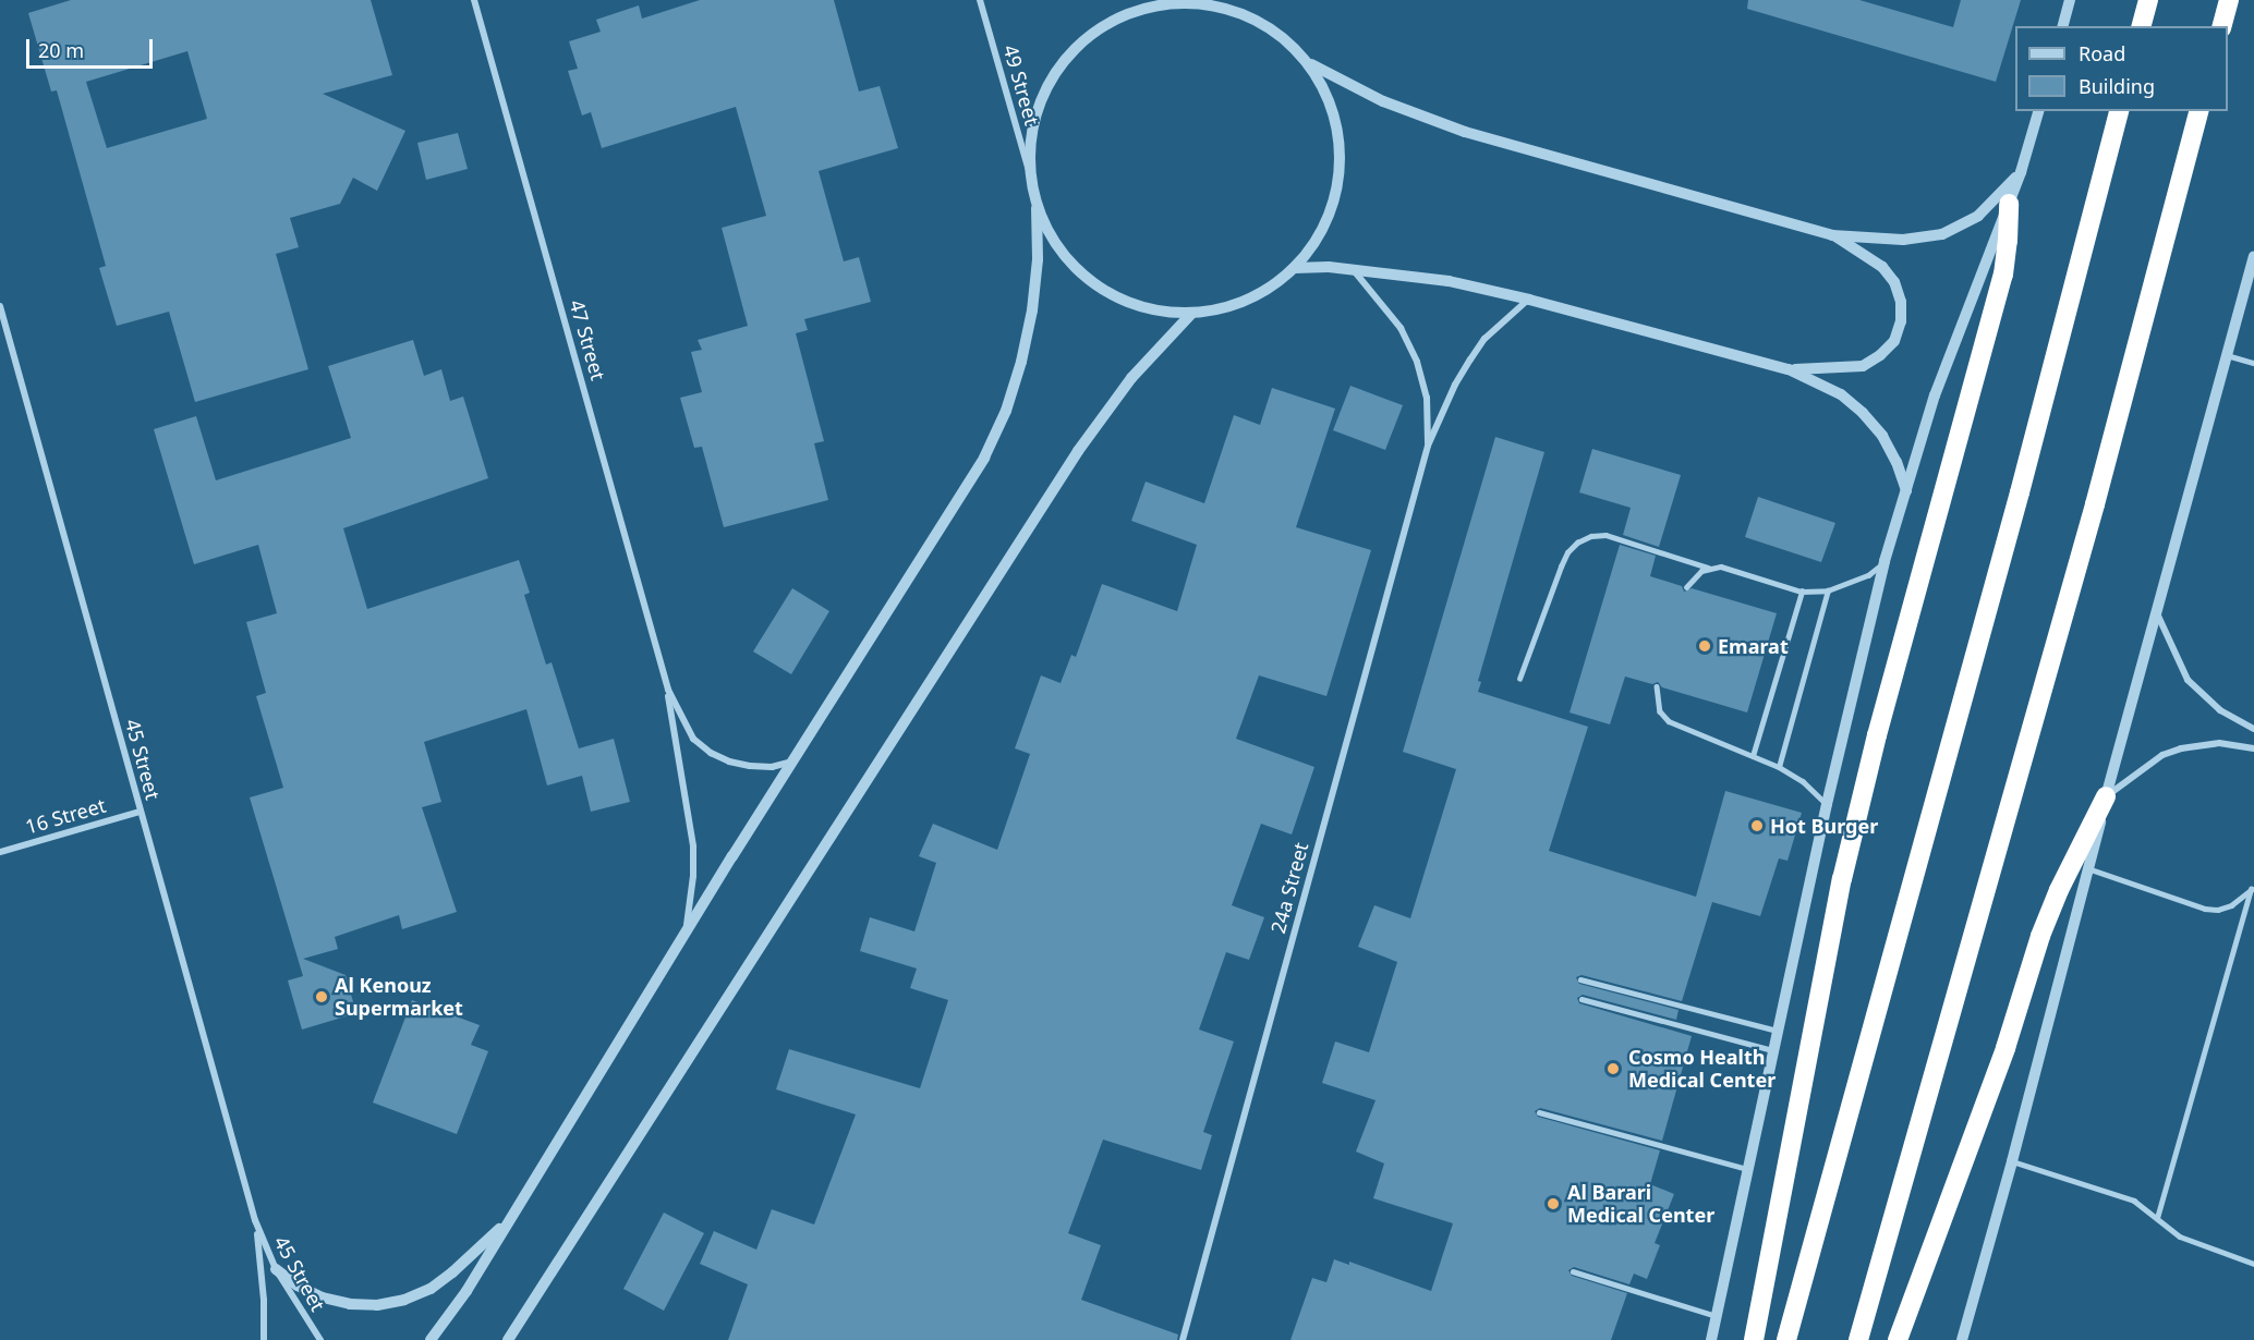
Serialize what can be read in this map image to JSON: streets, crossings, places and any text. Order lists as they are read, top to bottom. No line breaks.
{"streets":{"street":["49 Street","47 Street","45 Street","16 Street","24a Street"]},"crossings":[["45 Street","16 Street"]],"places":["Emarat","Hot Burger","Al Kenouz Supermarket","Cosmo Health Medical Center","Al Barari Medical Center"],"legend":["Road","Building"],"scale_bar":"20 m"}
